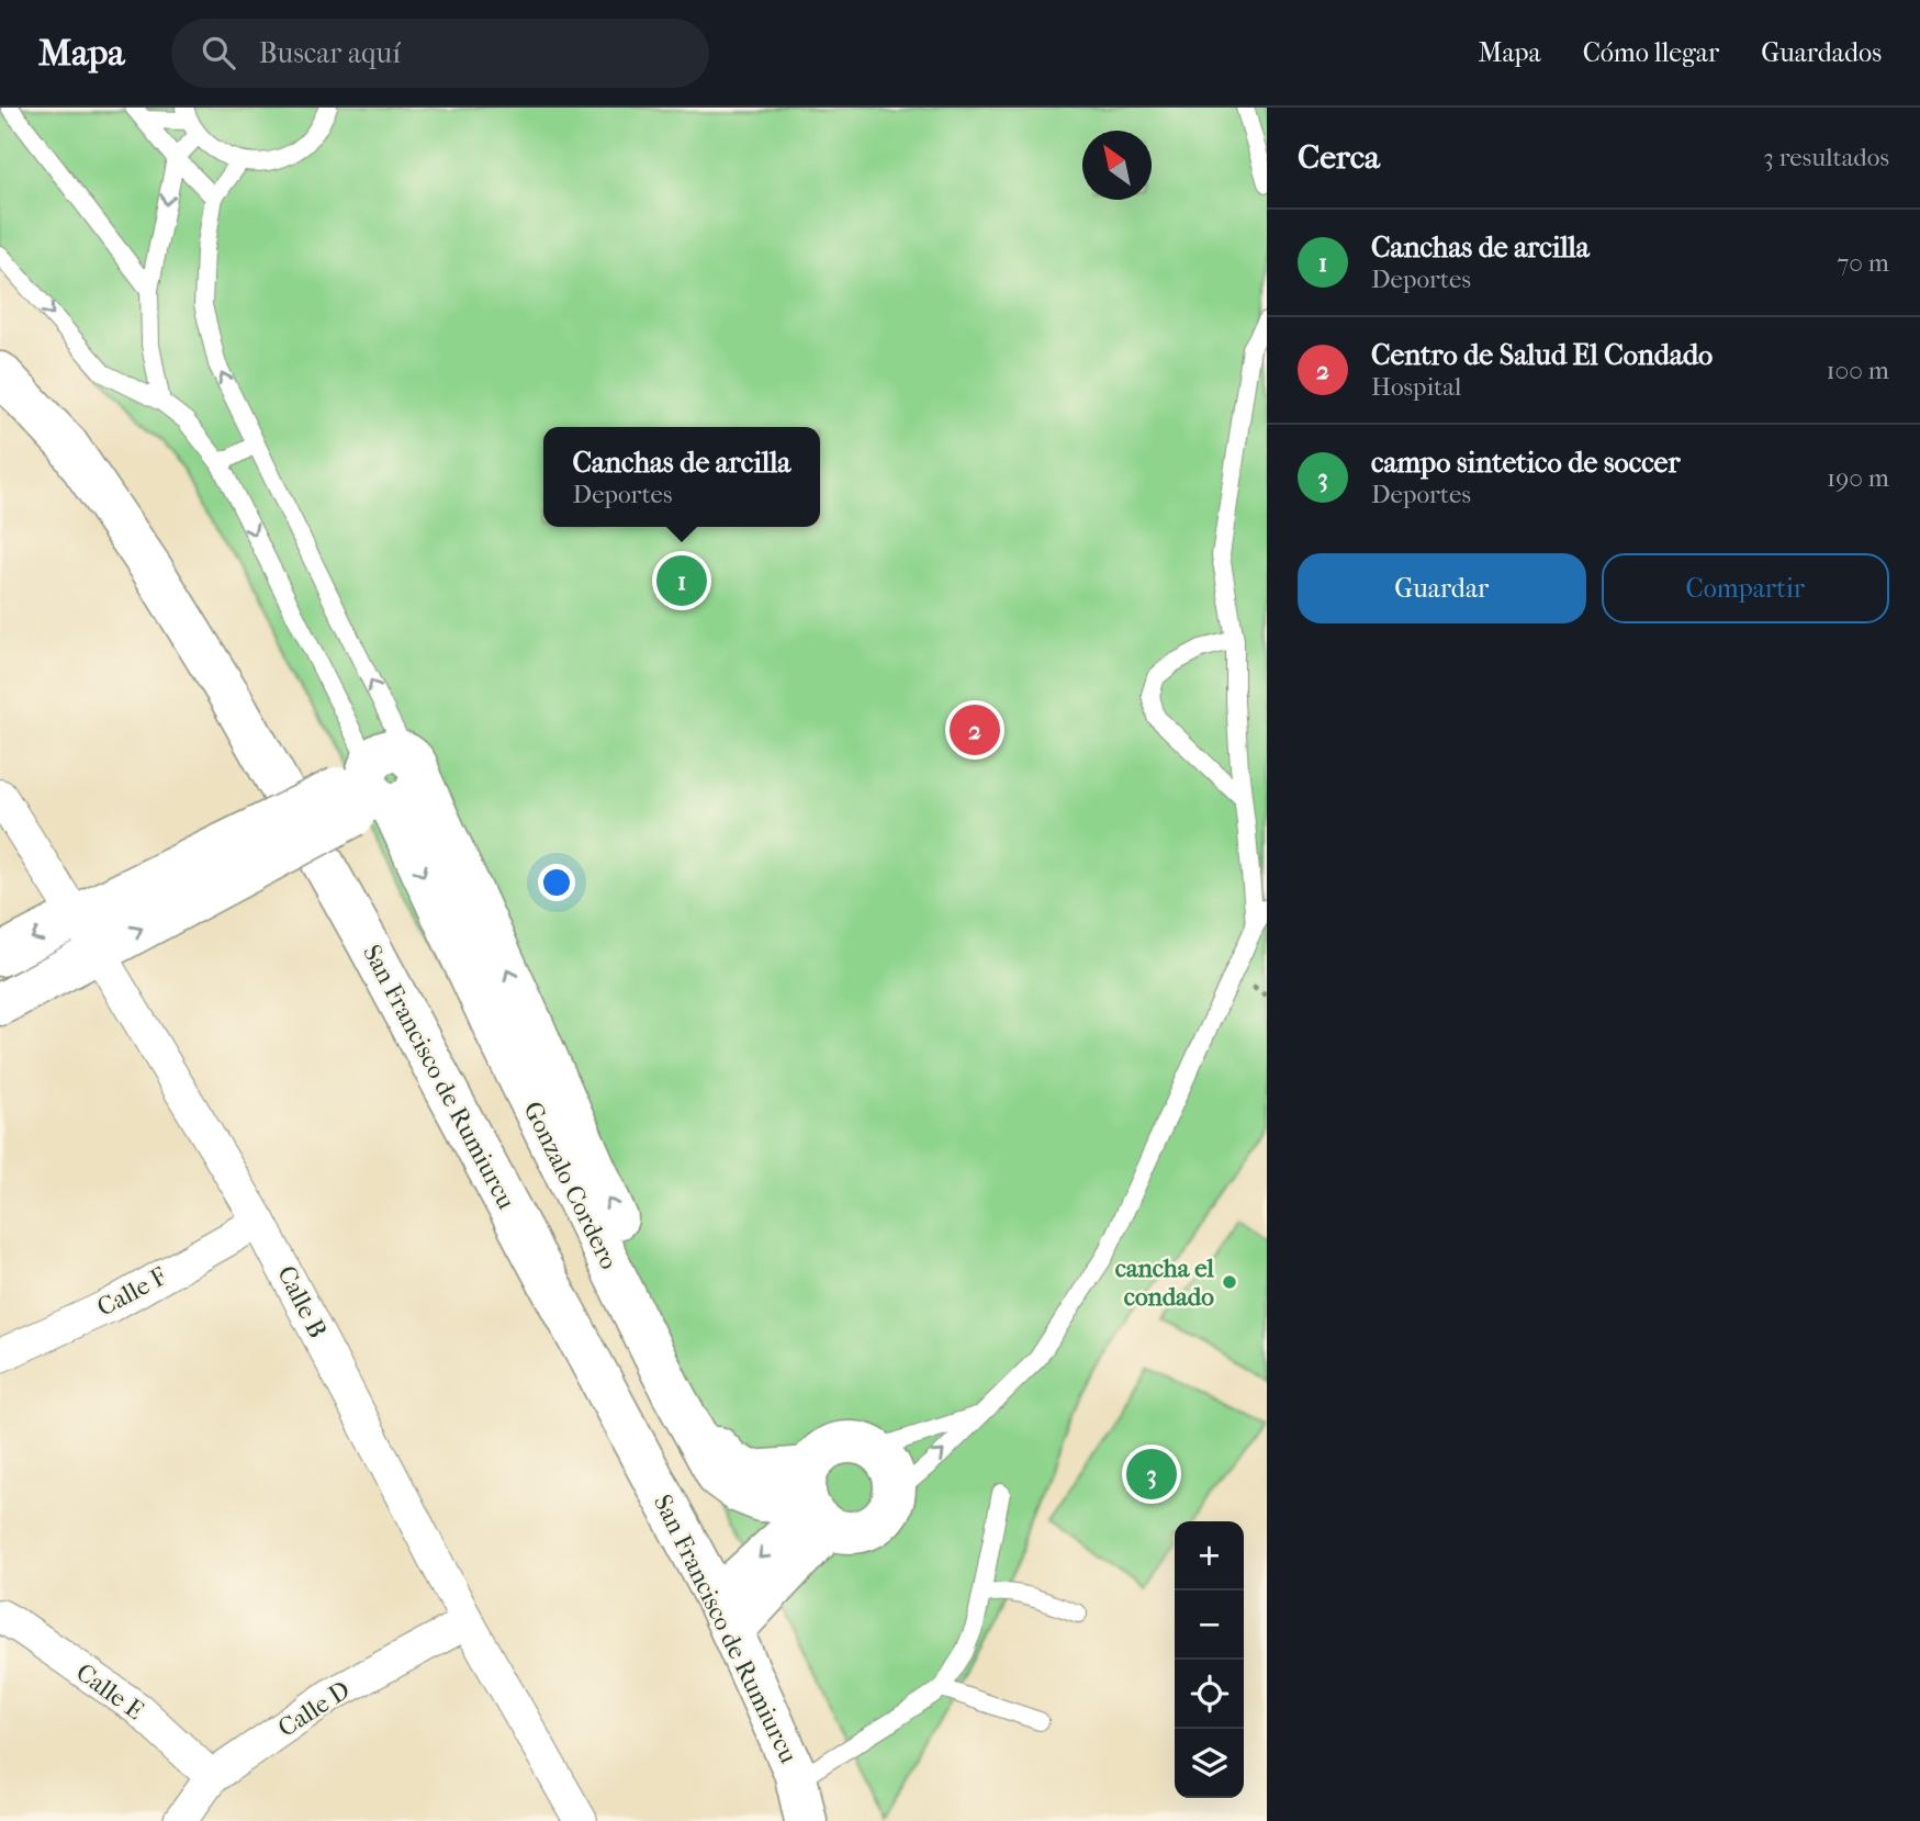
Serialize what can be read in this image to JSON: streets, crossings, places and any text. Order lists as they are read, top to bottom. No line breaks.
{"streets":{"street":["San Francisco de Rumiurcu","Gonzalo Cordero","Calle F","Calle B","Calle E","Calle D"]},"crossings":[["Calle F","Calle B"],["Calle B","Calle D"],["Calle E","Calle D"]],"places":["cancha el condado"],"north":"top left","page":{"header":"Mapa","search":"Buscar aquí","nav":["Mapa","Cómo llegar","Guardados"],"heading":["Cerca","3 resultados"],"list":[{"mark":"1","name":"Canchas de arcilla","note":"Deportes","value":"70 m"},{"mark":"2","name":"Centro de Salud El Condado","note":"Hospital","value":"100 m"},{"mark":"3","name":"campo sintetico de soccer","note":"Deportes","value":"190 m"}],"popup":["Canchas de arcilla","Deportes"],"buttons":["Guardar","Compartir"],"pins":["1","2","3"],"map_buttons":["+","−"]}}
